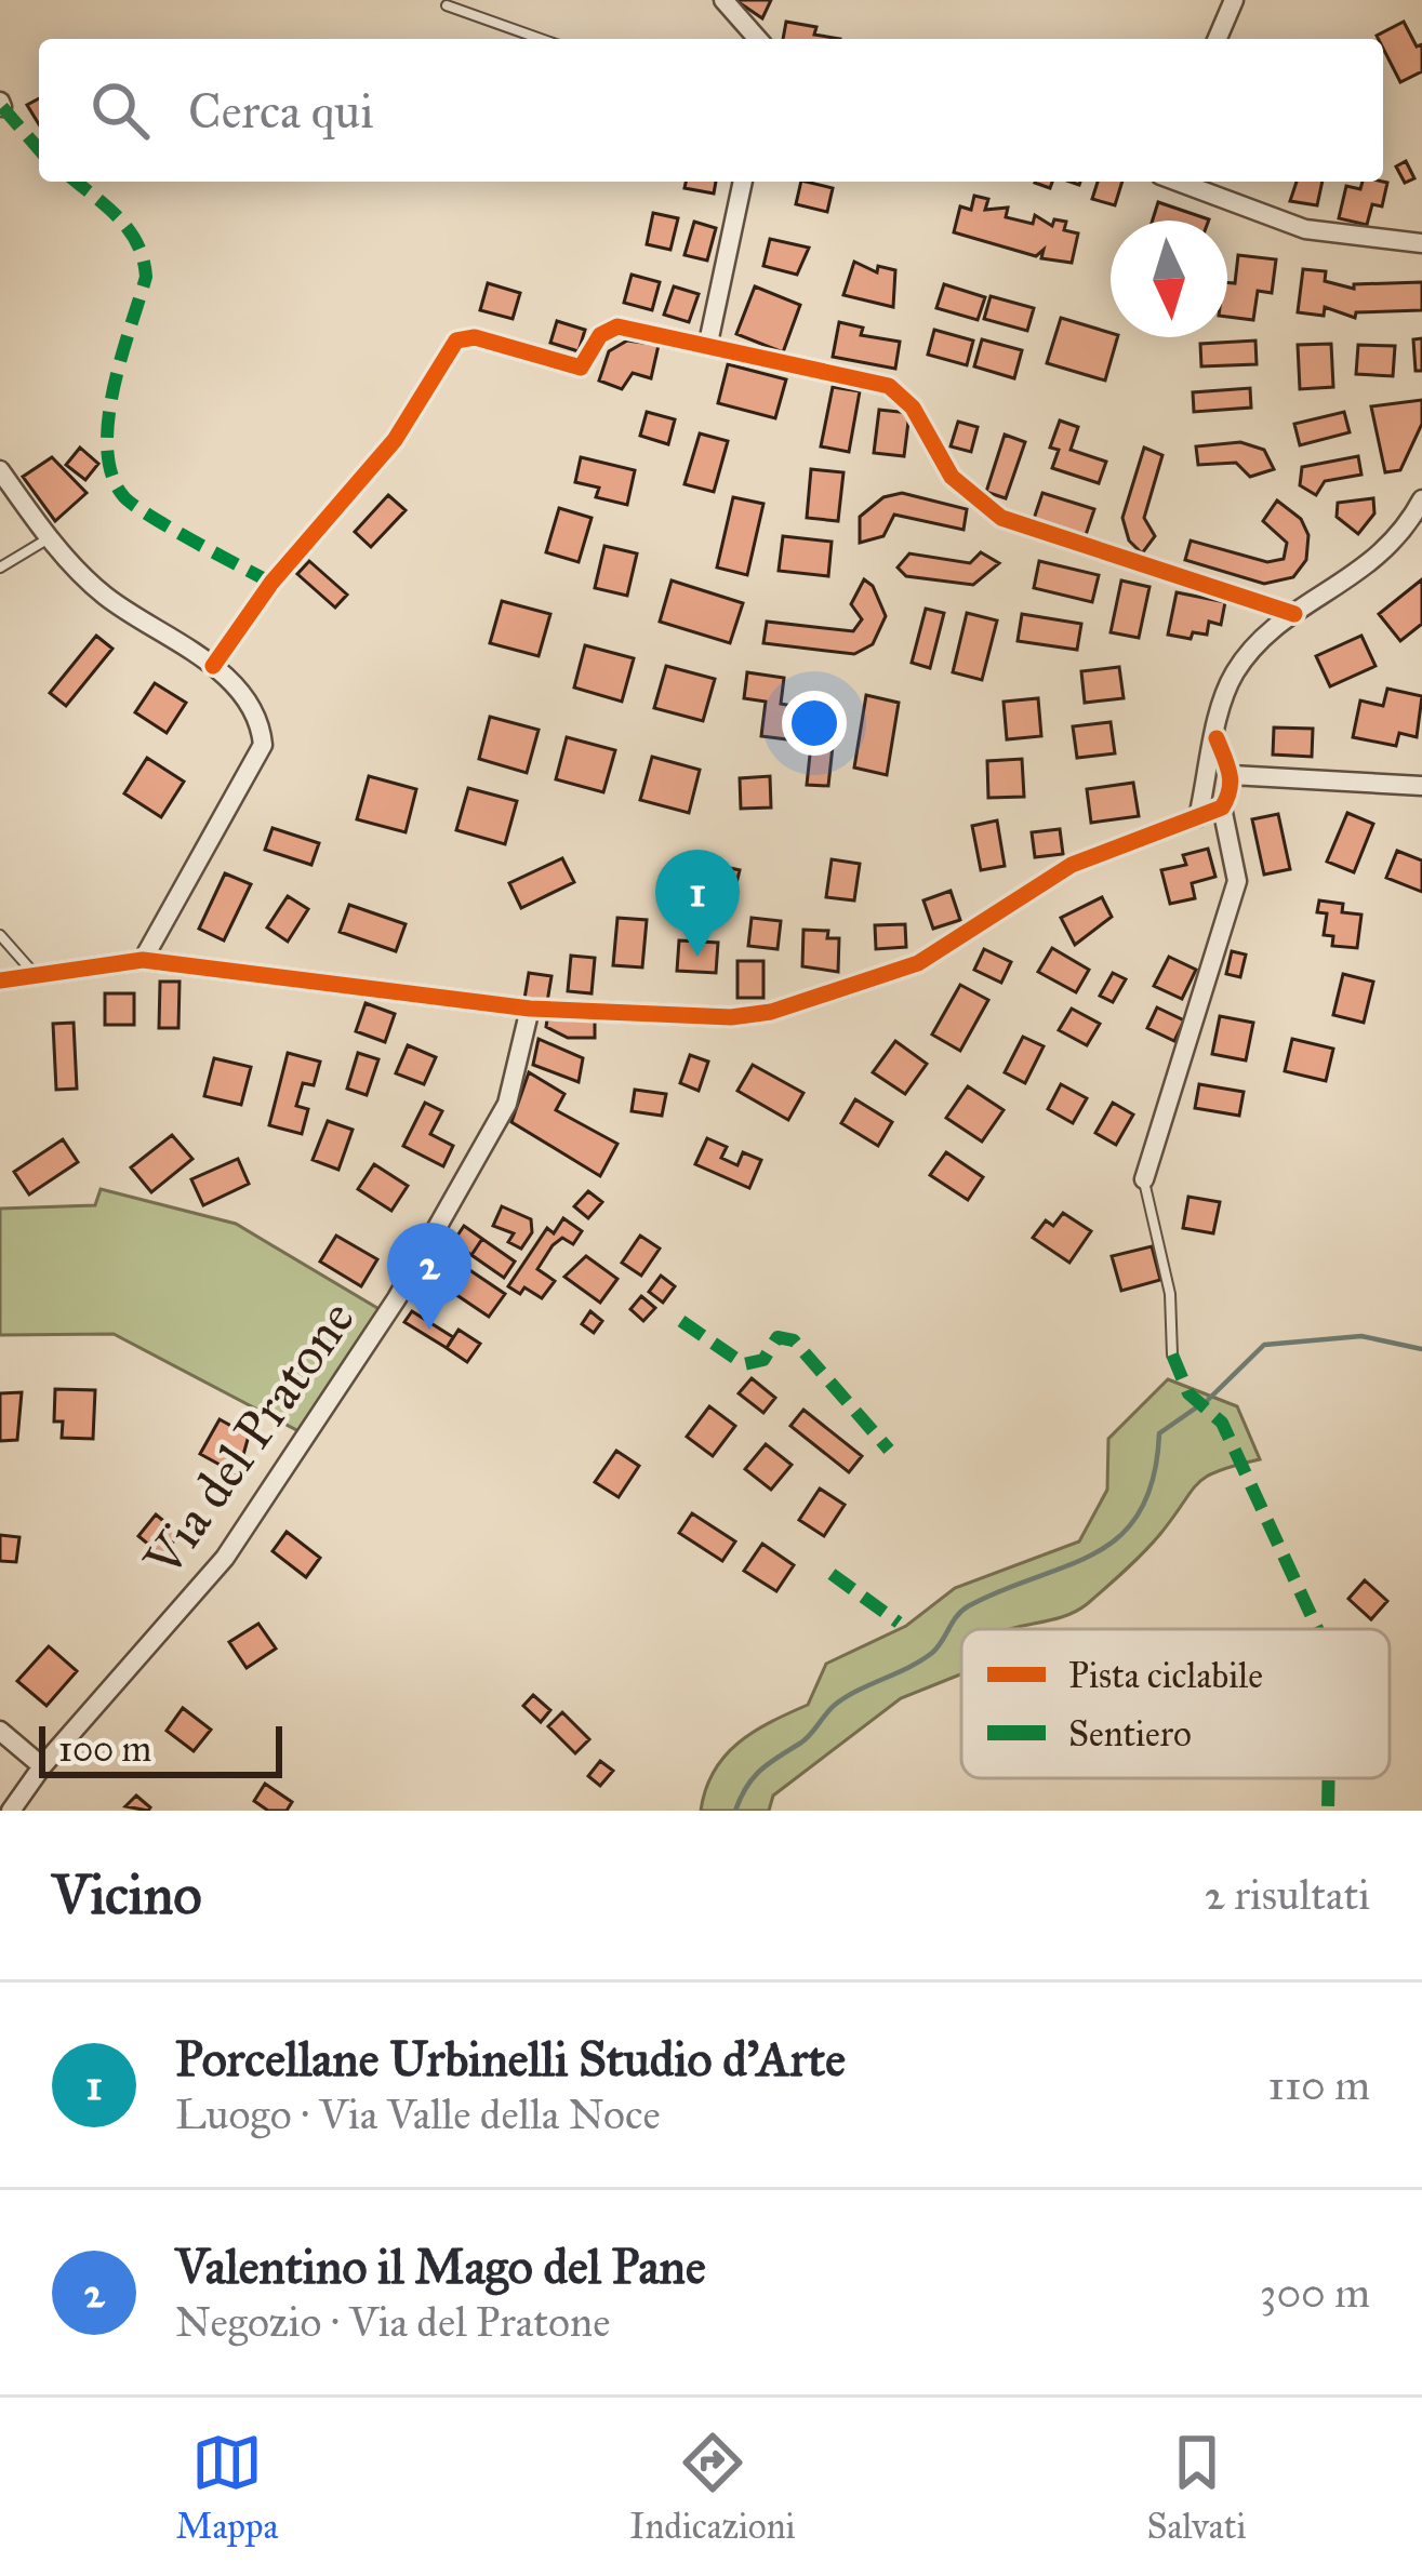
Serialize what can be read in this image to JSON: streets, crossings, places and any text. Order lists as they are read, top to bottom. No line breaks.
{"streets":{"street":["Via del Pratone"]},"legend":["Pista ciclabile","Sentiero"],"scale_bar":"100 m","north":"bottom","page":{"search":"Cerca qui","pins":["1","2"],"scale":"100 m","heading":["Vicino","2 risultati"],"list":[{"mark":"1","name":"Porcellane Urbinelli Studio d'Arte","note":"Luogo · Via Valle della Noce","value":"110 m"},{"mark":"2","name":"Valentino il Mago del Pane","note":"Negozio · Via del Pratone","value":"300 m"}],"nav":["Mappa","Indicazioni","Salvati"]}}
